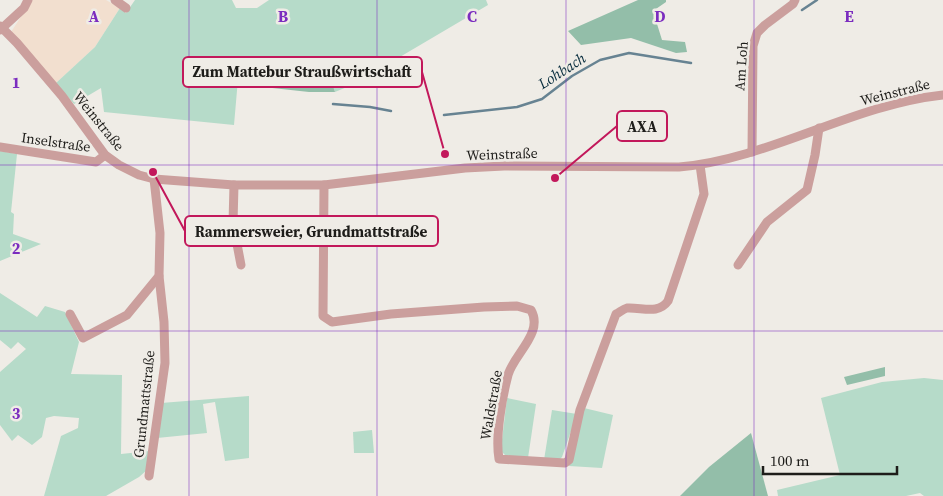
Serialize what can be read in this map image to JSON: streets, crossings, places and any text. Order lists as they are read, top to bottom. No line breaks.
{"streets":{"street":["Am Loh","Weinstraße","Inselstraße","Grundmattstraße","Waldstraße"]},"crossings":[["Am Loh","Weinstraße"],["Weinstraße","Inselstraße"],["Weinstraße","Grundmattstraße"],["Weinstraße","Waldstraße"]],"water":["Lohbach"],"places":["Zum Mattebur Straußwirtschaft","Rammersweier, Grundmattstraße","AXA"],"scale_bar":"100 m","grid":{"columns":["A","B","C","D","E"],"rows":["1","2","3"]}}
